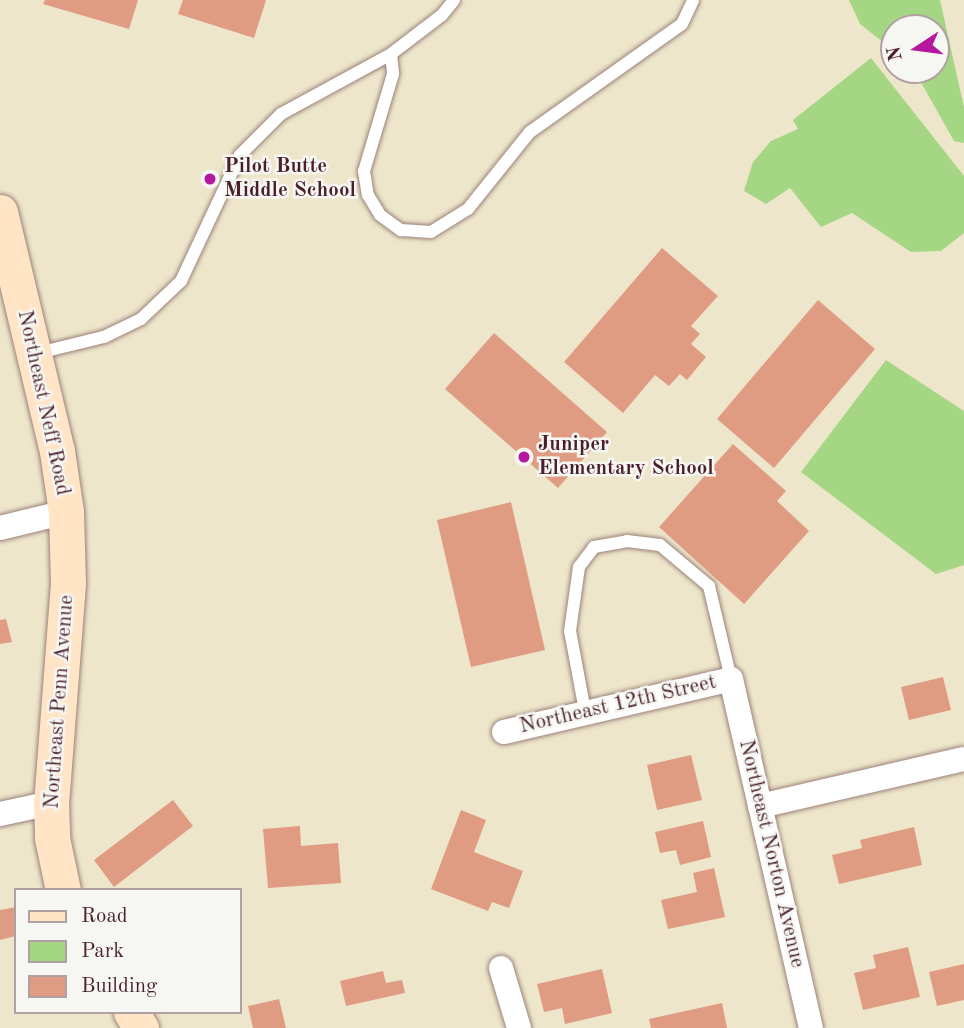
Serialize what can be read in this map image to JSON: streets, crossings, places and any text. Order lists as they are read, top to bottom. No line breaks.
{"streets":{"main road":["Northeast Neff Road","Northeast Penn Avenue"],"street":["Northeast 12th Street","Northeast Norton Avenue"]},"crossings":[["Northeast Neff Road","Northeast Penn Avenue"],["Northeast 12th Street","Northeast Norton Avenue"]],"places":["Pilot Butte Middle School","Juniper Elementary School"],"legend":["Road","Park","Building"],"north":"left"}
